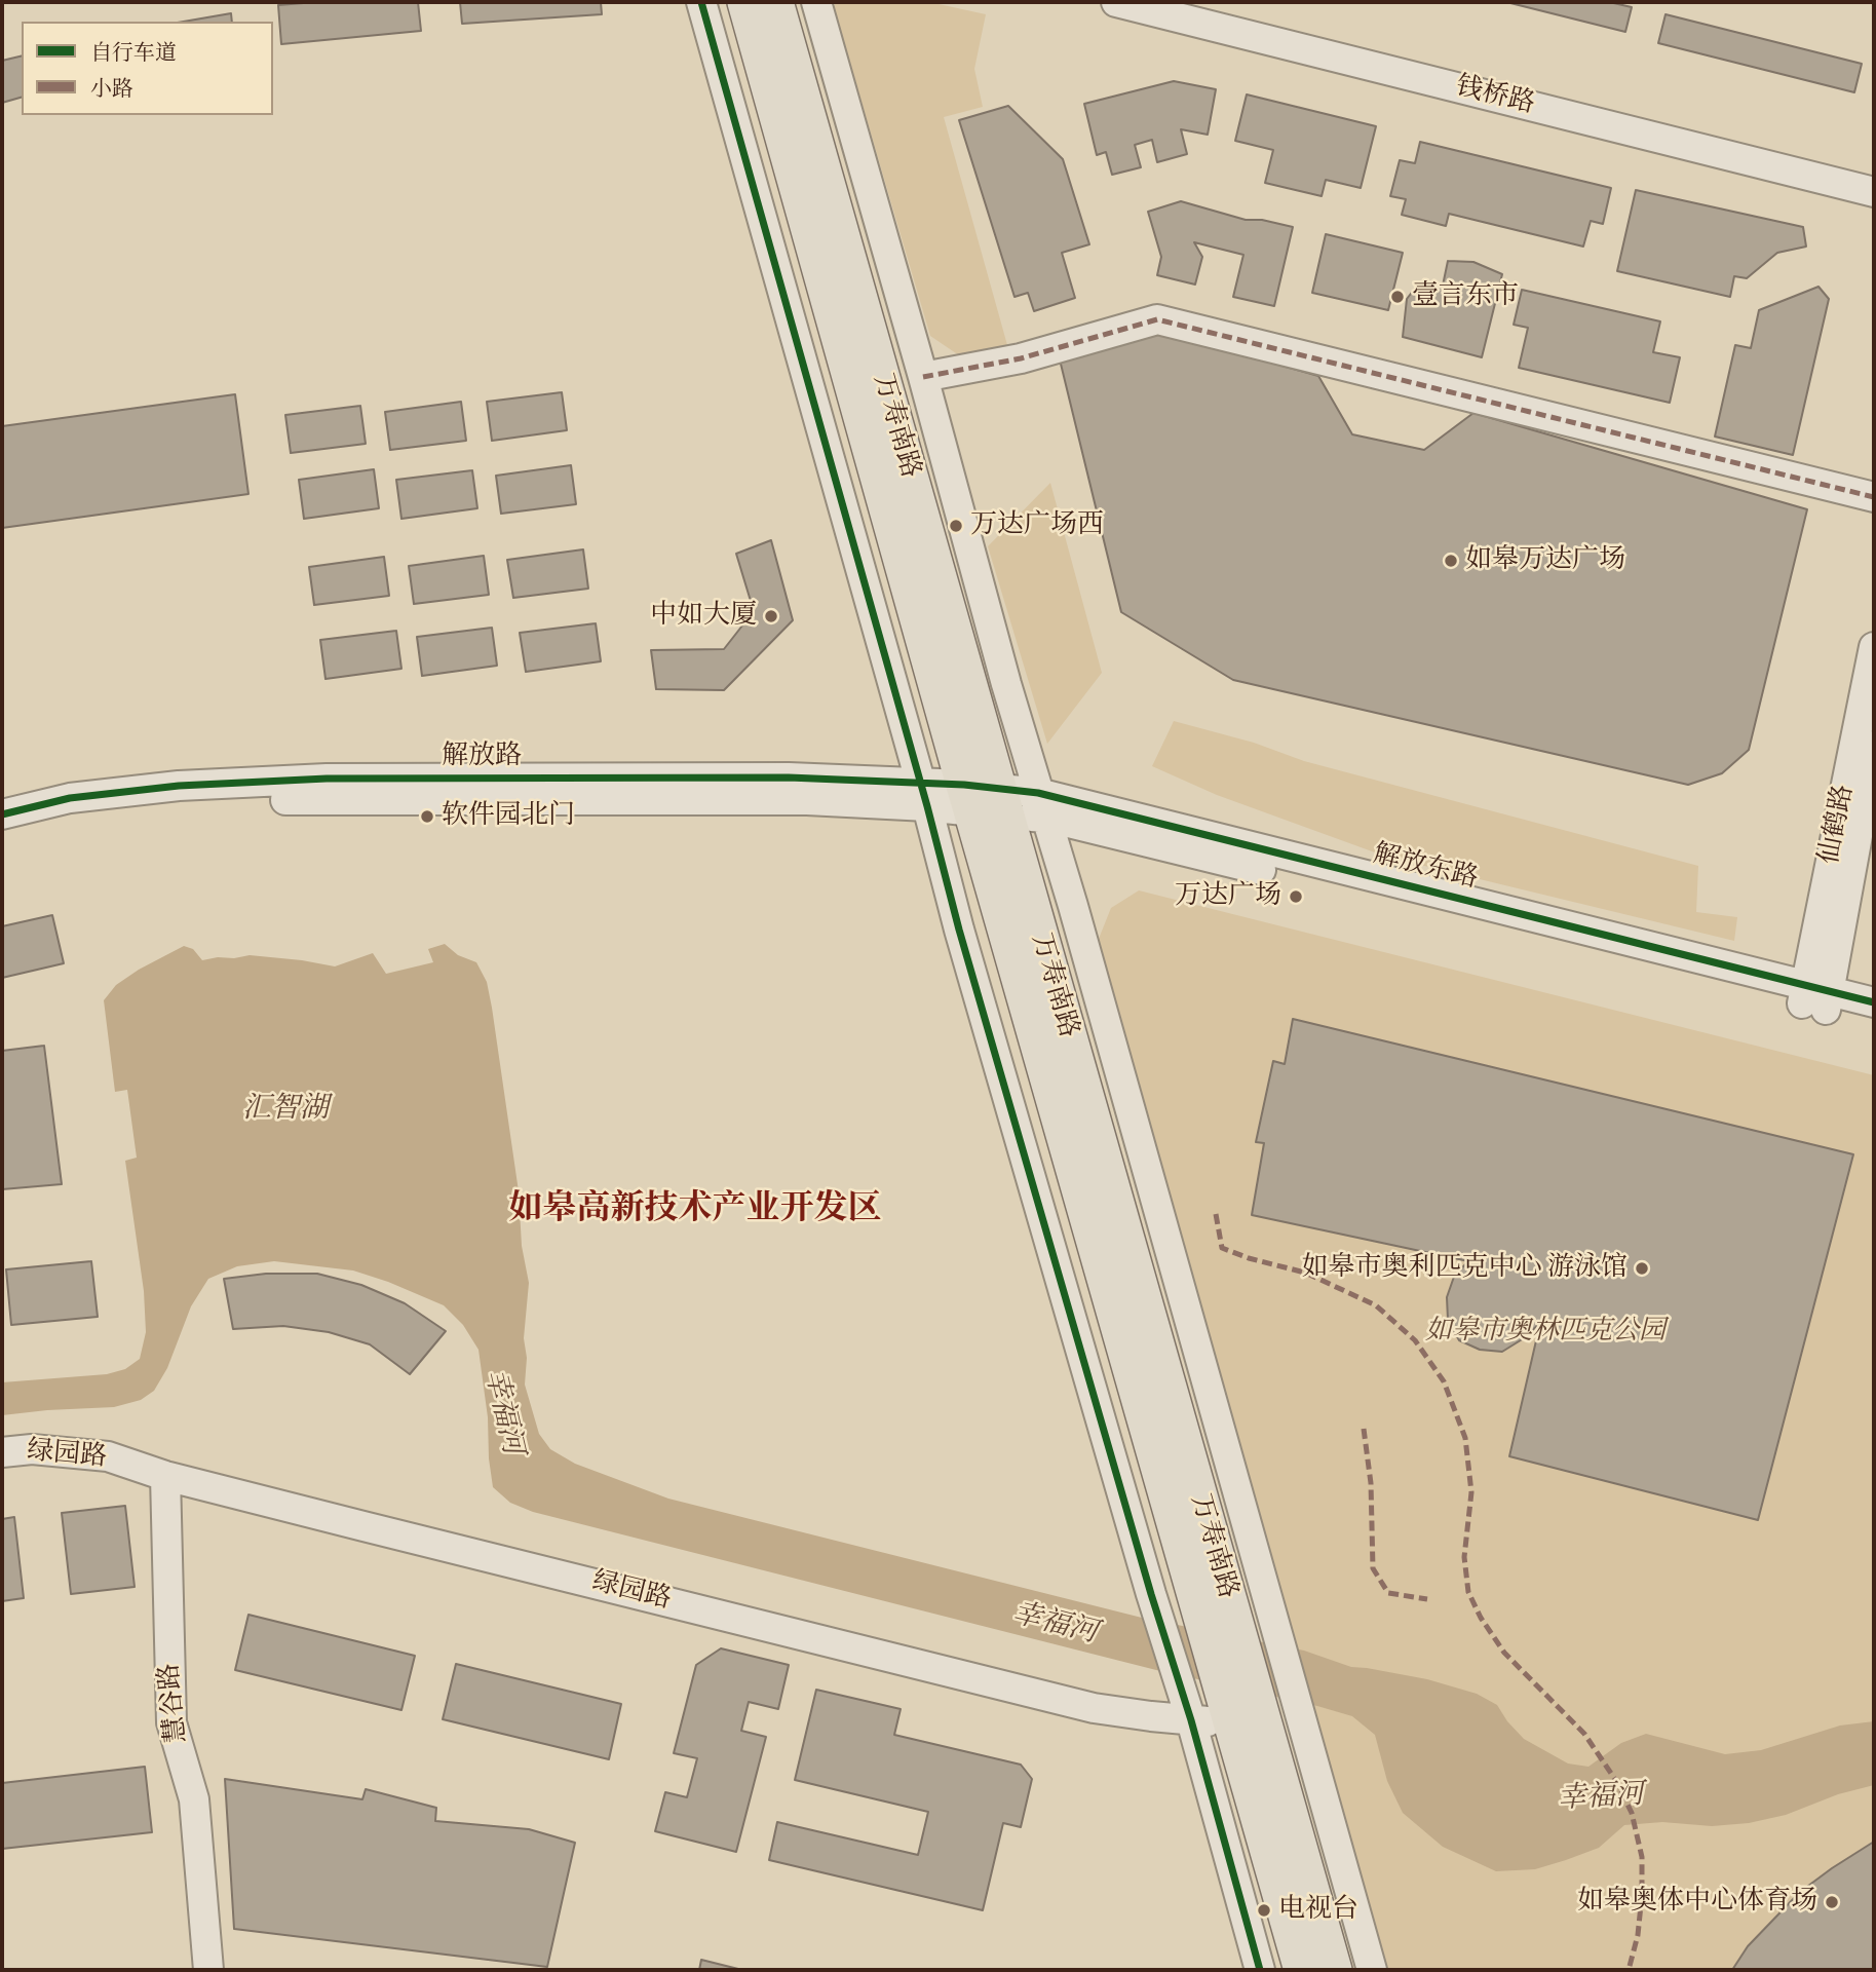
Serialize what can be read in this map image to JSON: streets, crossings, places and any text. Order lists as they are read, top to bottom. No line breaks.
{"streets":{"main road":["万寿南路"],"street":["钱桥路","解放路","仙鹤路","解放东路","绿园路","慧谷路"]},"crossings":[["万寿南路","解放路"],["万寿南路","解放东路"],["万寿南路","绿园路"],["解放路","解放东路"],["仙鹤路","解放东路"],["绿园路","慧谷路"]],"districts":["如皋高新技术产业开发区"],"water":["汇智湖","幸福河"],"parks":["如皋市奥林匹克公园"],"places":["壹言东市","万达广场西","如皋万达广场","中如大厦","软件园北门","万达广场","如皋市奥利匹克中心 游泳馆","如皋奥体中心体育场","电视台"],"legend":["自行车道","小路"]}
